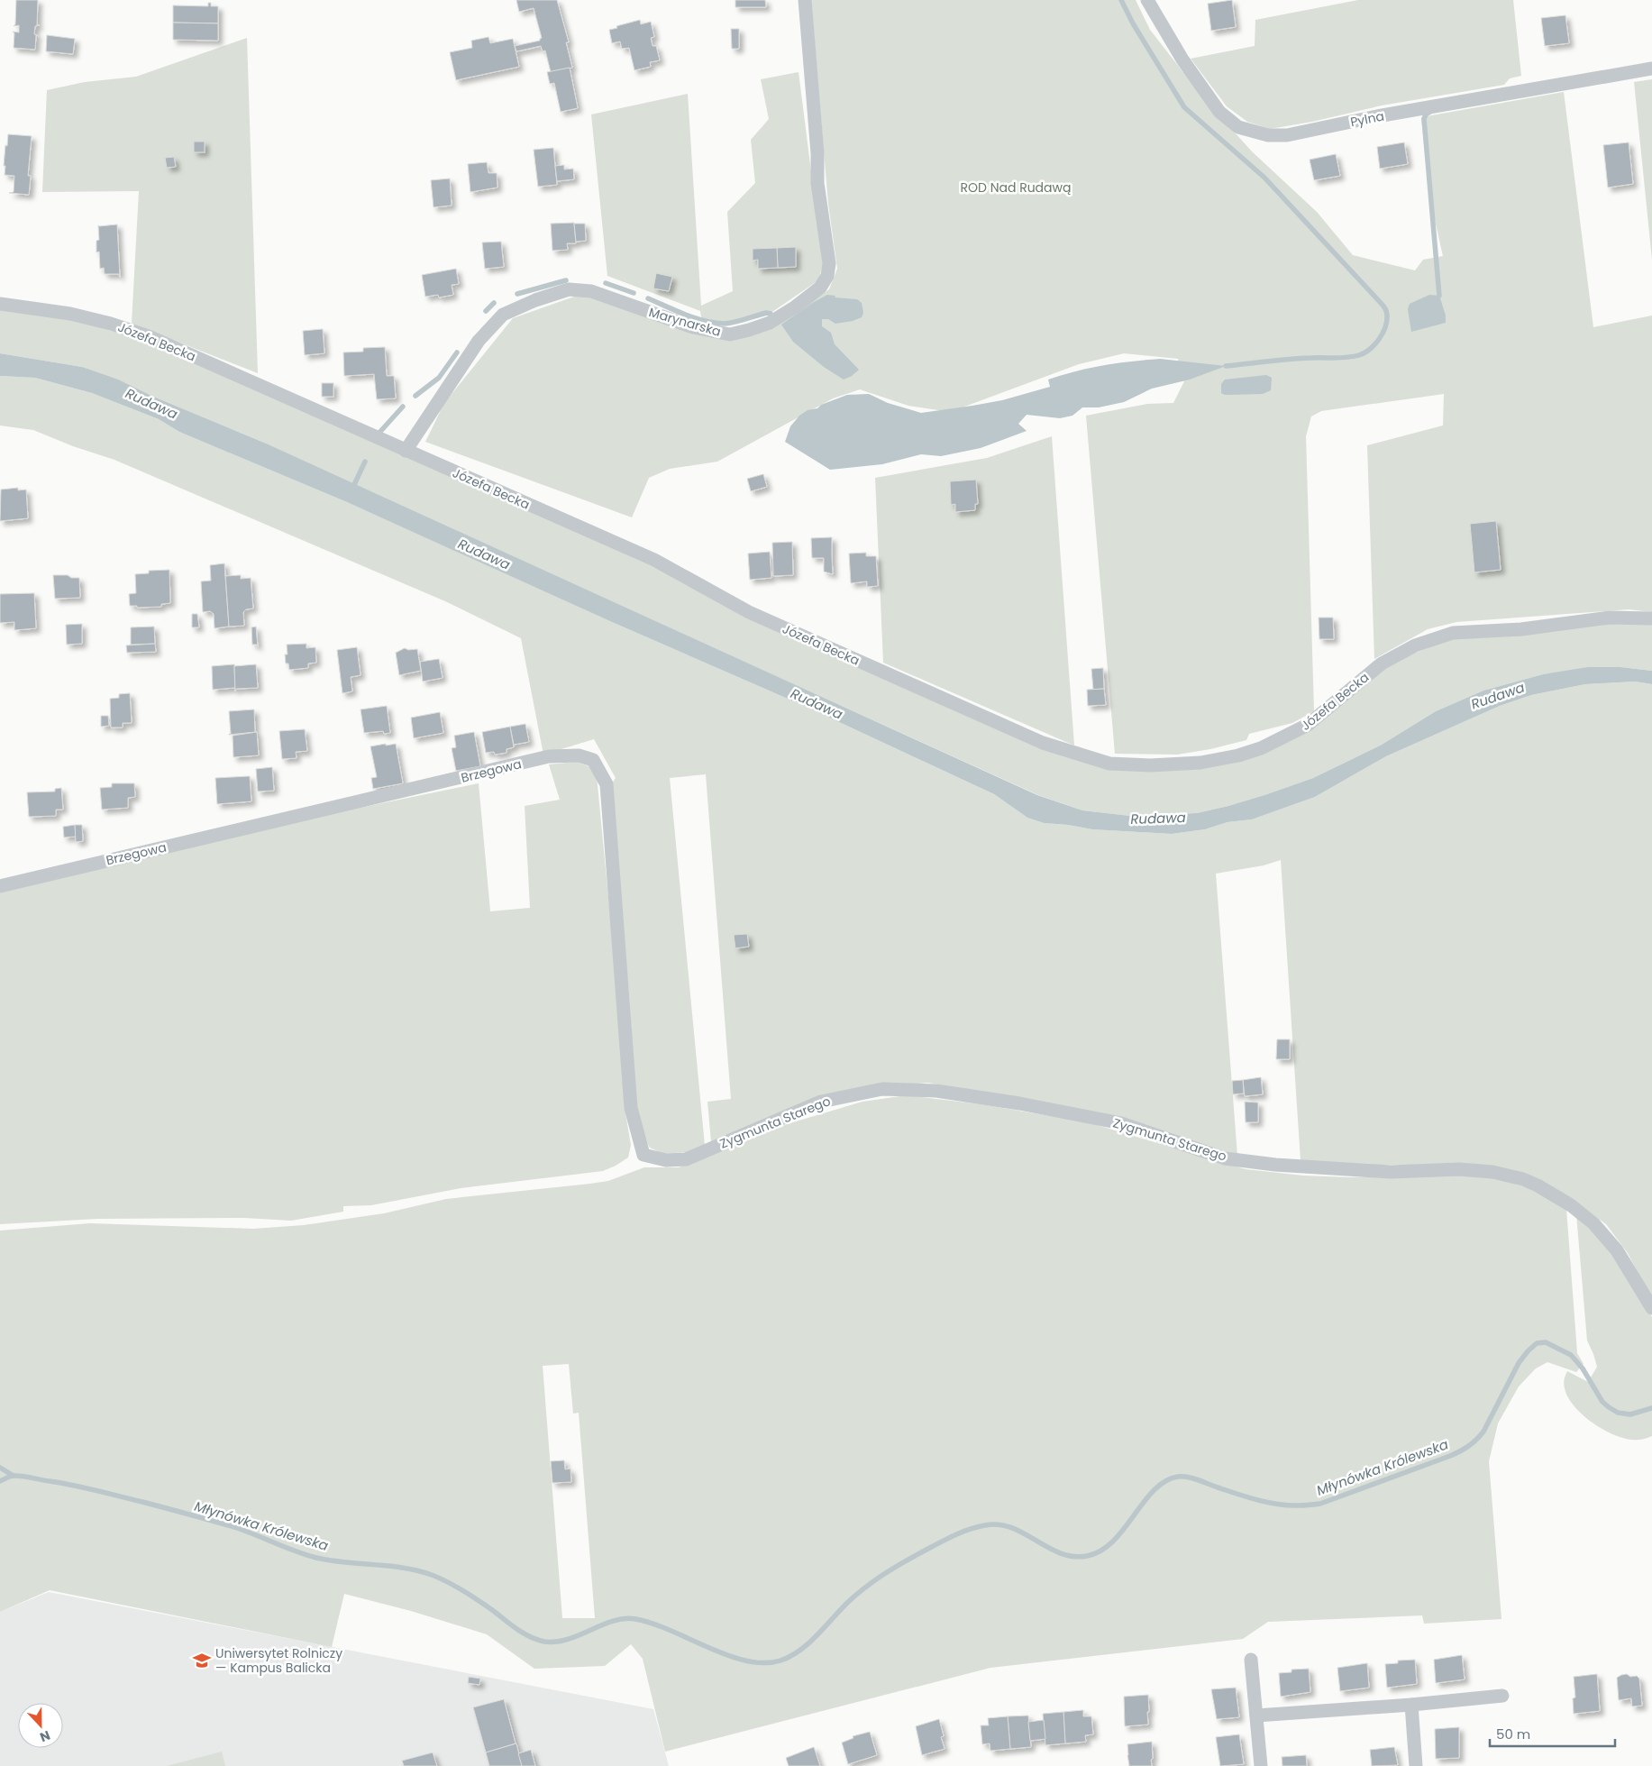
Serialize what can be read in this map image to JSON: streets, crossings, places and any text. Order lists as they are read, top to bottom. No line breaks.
{"streets":{"street":["Pylna","Marynarska","Józefa Becka","Brzegowa","Zygmunta Starego"]},"crossings":[["Marynarska","Józefa Becka"],["Brzegowa","Zygmunta Starego"]],"water":["Rudawa","Młynówka Królewska"],"parks":["ROD Nad Rudawą"],"places":{"school or university":["Uniwersytet Rolniczy — Kampus Balicka"]},"scale_bar":"50 m","north":"bottom"}
